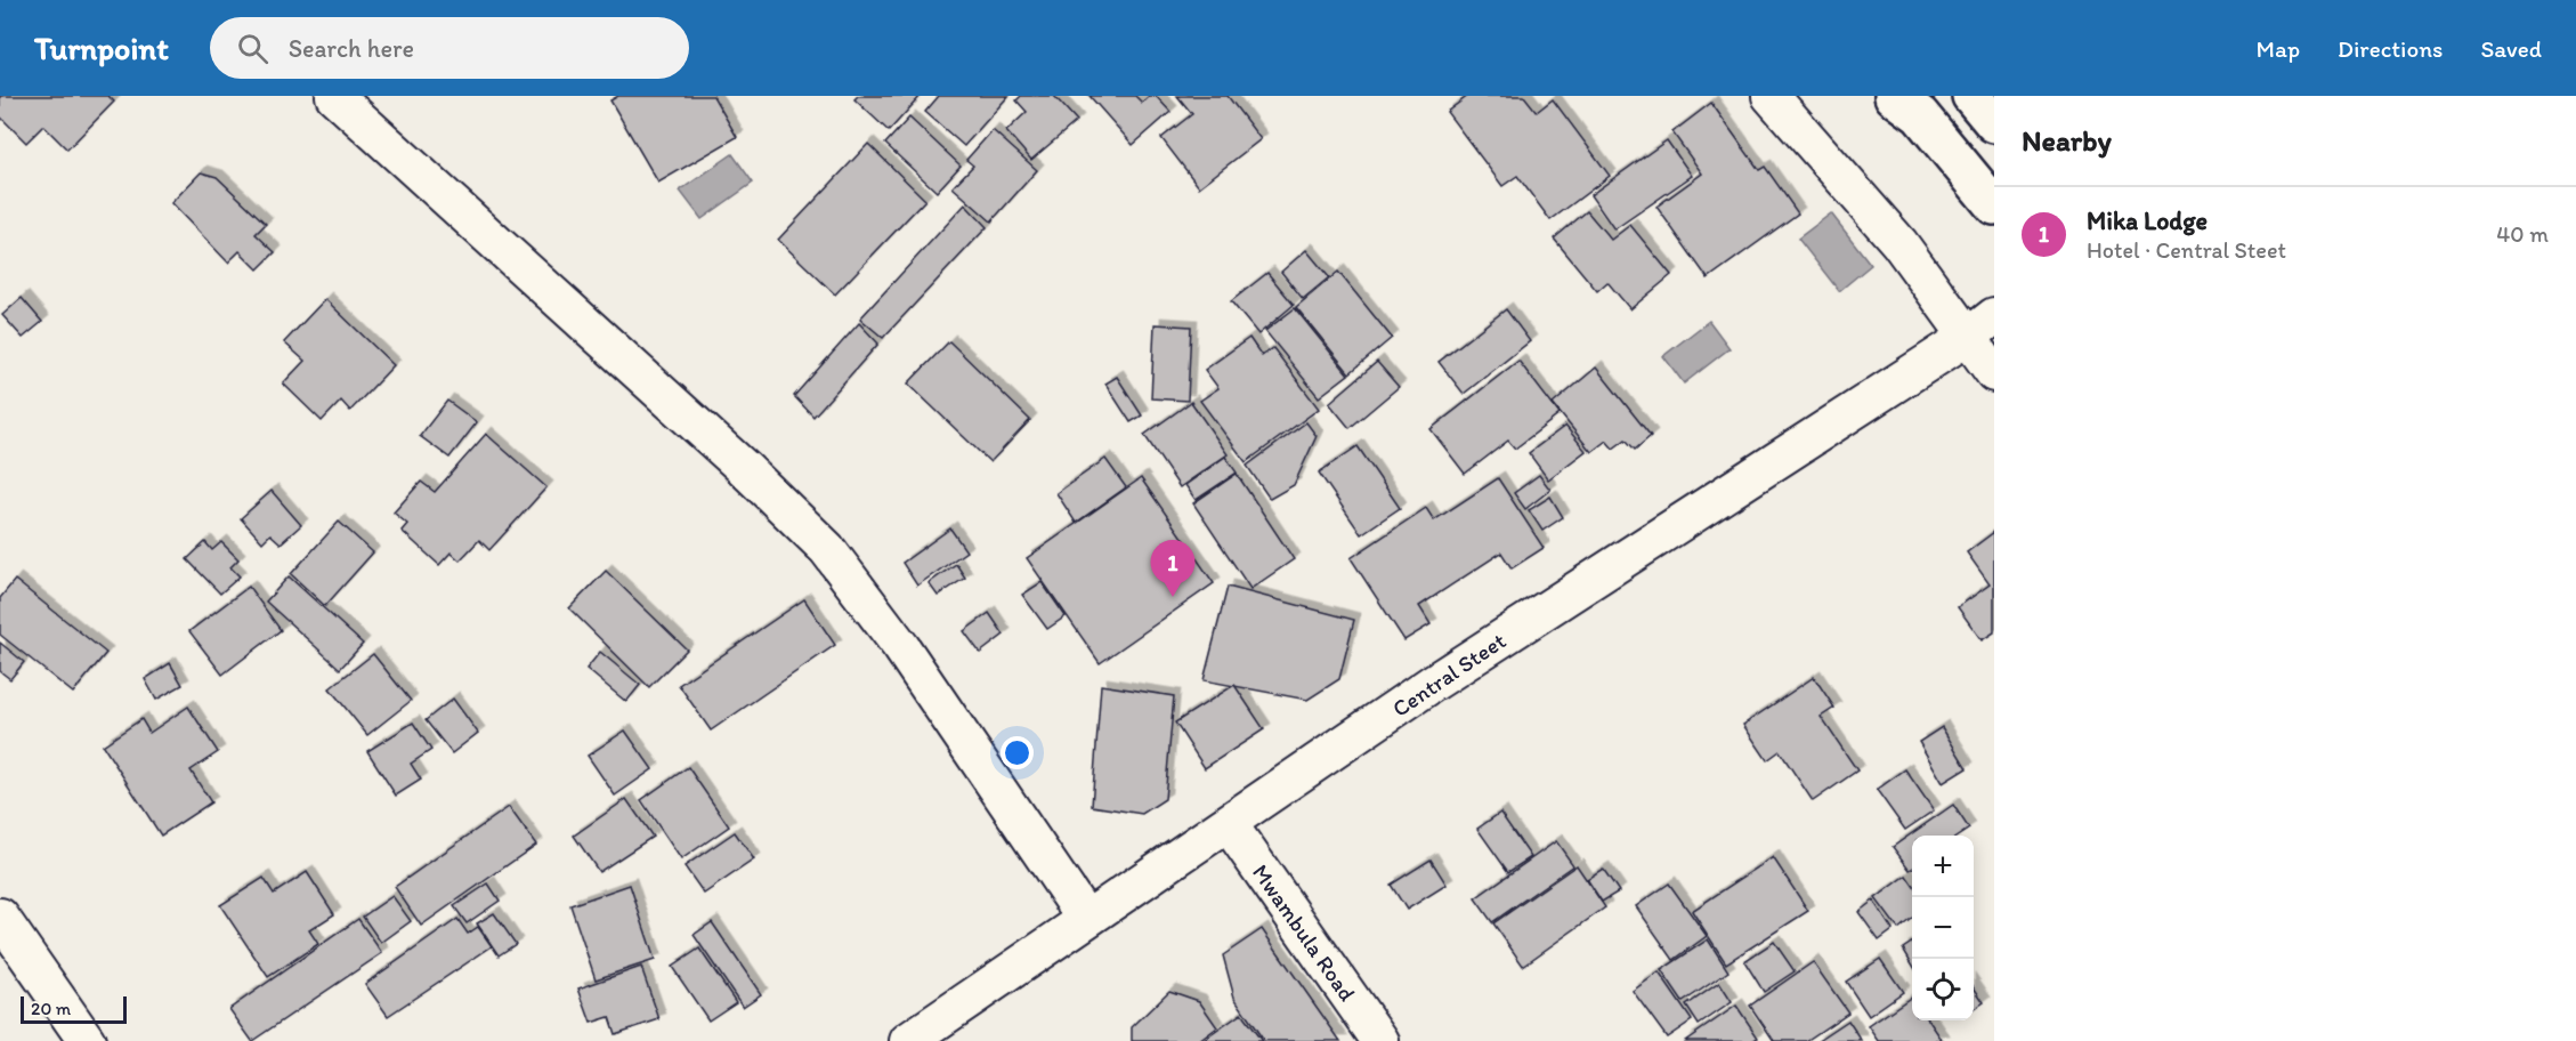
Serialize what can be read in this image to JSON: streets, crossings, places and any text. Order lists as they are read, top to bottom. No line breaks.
{"streets":{"street":["Central Steet","Mwambula Road"]},"crossings":[["Central Steet","Mwambula Road"]],"scale_bar":"20 m","page":{"header":"Turnpoint","search":"Search here","nav":["Map","Directions","Saved"],"heading":"Nearby","list":[{"mark":"1","name":"Mika Lodge","note":"Hotel · Central Steet","value":"40 m"}],"pins":"1","map_buttons":["+","−"],"scale":"20 m"}}
